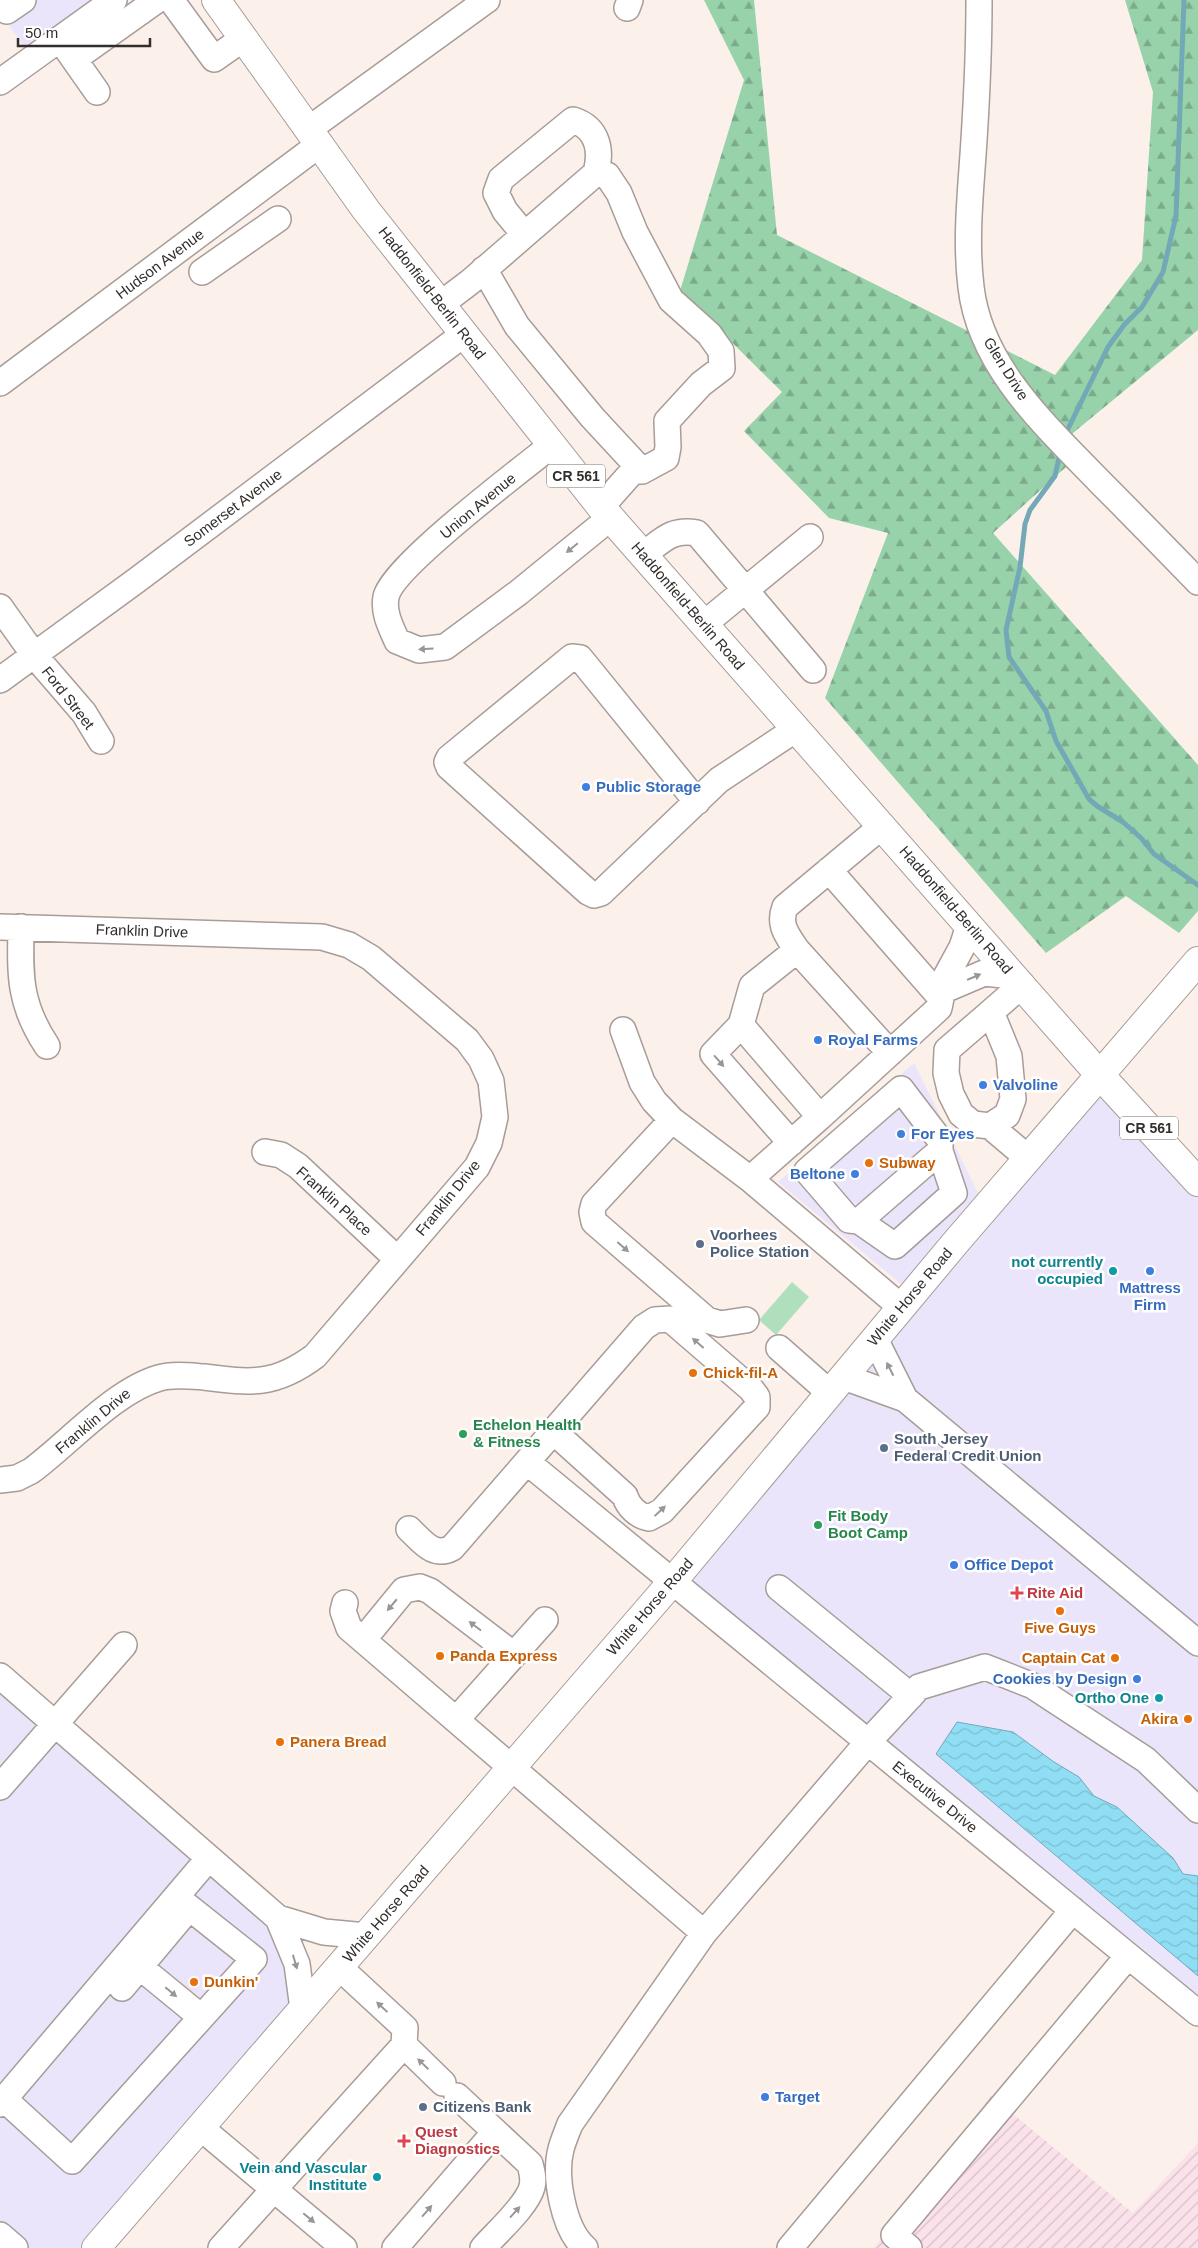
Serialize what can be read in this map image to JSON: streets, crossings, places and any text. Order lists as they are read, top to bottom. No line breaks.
{"streets":{"main road":["Haddonfield-Berlin Road","CR 561","White Horse Road"],"street":["Hudson Avenue","Glen Drive","Union Avenue","Somerset Avenue","Ford Street","Franklin Drive","Franklin Place","Executive Drive"]},"crossings":[["Hudson Avenue","Haddonfield-Berlin Road"],["Haddonfield-Berlin Road","Union Avenue"],["Haddonfield-Berlin Road","Somerset Avenue"],["Haddonfield-Berlin Road","White Horse Road"],["Somerset Avenue","Ford Street"],["Franklin Drive","Franklin Place"],["White Horse Road","Executive Drive"]],"places":{"other":["Public Storage","Royal Farms","Valvoline","For Eyes","Subway","Beltone","Voorhees Police Station","not currently occupied","Mattress Firm","Chick-fil-A","Echelon Health & Fitness","South Jersey Federal Credit Union","Fit Body Boot Camp","Office Depot","Five Guys","Panda Express","Captain Cat","Cookies by Design","Ortho One","Akira","Panera Bread","Dunkin'","Target","Citizens Bank","Vein and Vascular Institute"],"health":["Rite Aid","Quest Diagnostics"]},"scale_bar":"50 m"}
